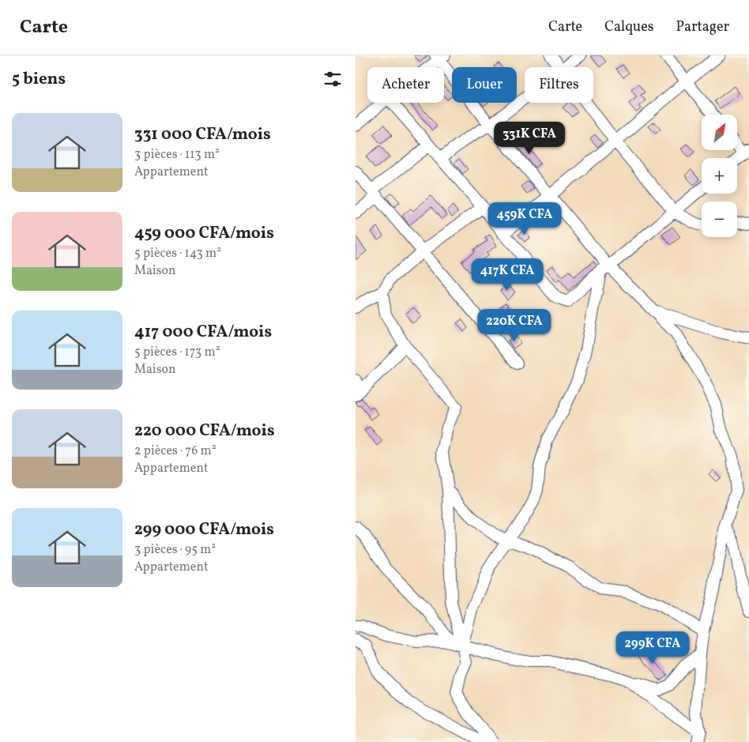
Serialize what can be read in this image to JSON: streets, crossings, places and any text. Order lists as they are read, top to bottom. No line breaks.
{"north":"top right","page":{"header":"Carte","nav":["Carte","Calques","Partager"],"heading":"5 biens","chip":["Acheter","Louer","Filtres"],"list":[{"name":"331 000 CFA/mois","note":"3 pièces · 113 m² · Appartement"},{"name":"459 000 CFA/mois","note":"5 pièces · 143 m² · Maison"},{"name":"417 000 CFA/mois","note":"5 pièces · 173 m² · Maison"},{"name":"220 000 CFA/mois","note":"2 pièces · 76 m² · Appartement"},{"name":"299 000 CFA/mois","note":"3 pièces · 95 m² · Appartement"}],"map_buttons":["+","−"],"price":["331K CFA","459K CFA","417K CFA","220K CFA","299K CFA"]}}
